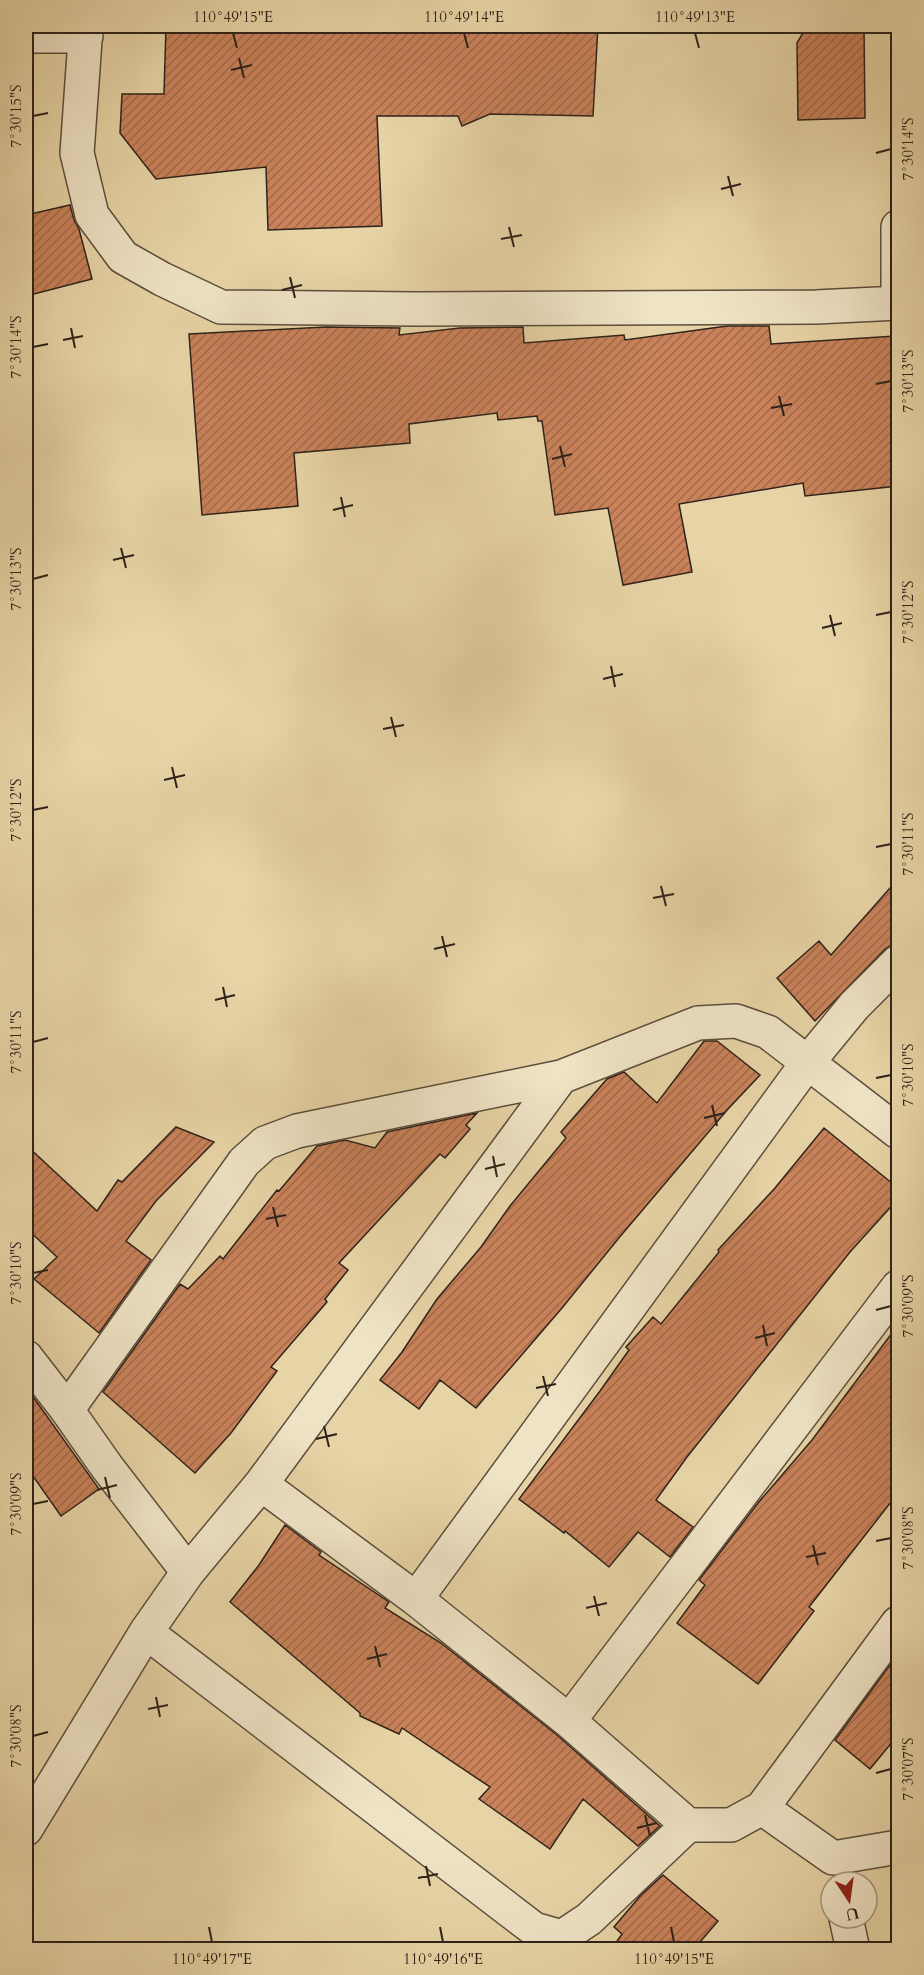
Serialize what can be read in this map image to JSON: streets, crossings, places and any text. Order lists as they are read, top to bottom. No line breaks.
{"north":"bottom","coordinates":["110°49'15\"E","110°49'14\"E","110°49'13\"E","7°30'15\"S","7°30'14\"S","7°30'13\"S","7°30'12\"S","7°30'11\"S","7°30'10\"S","7°30'09\"S","7°30'08\"S","7°30'07\"S","110°49'17\"E","110°49'16\"E"]}
